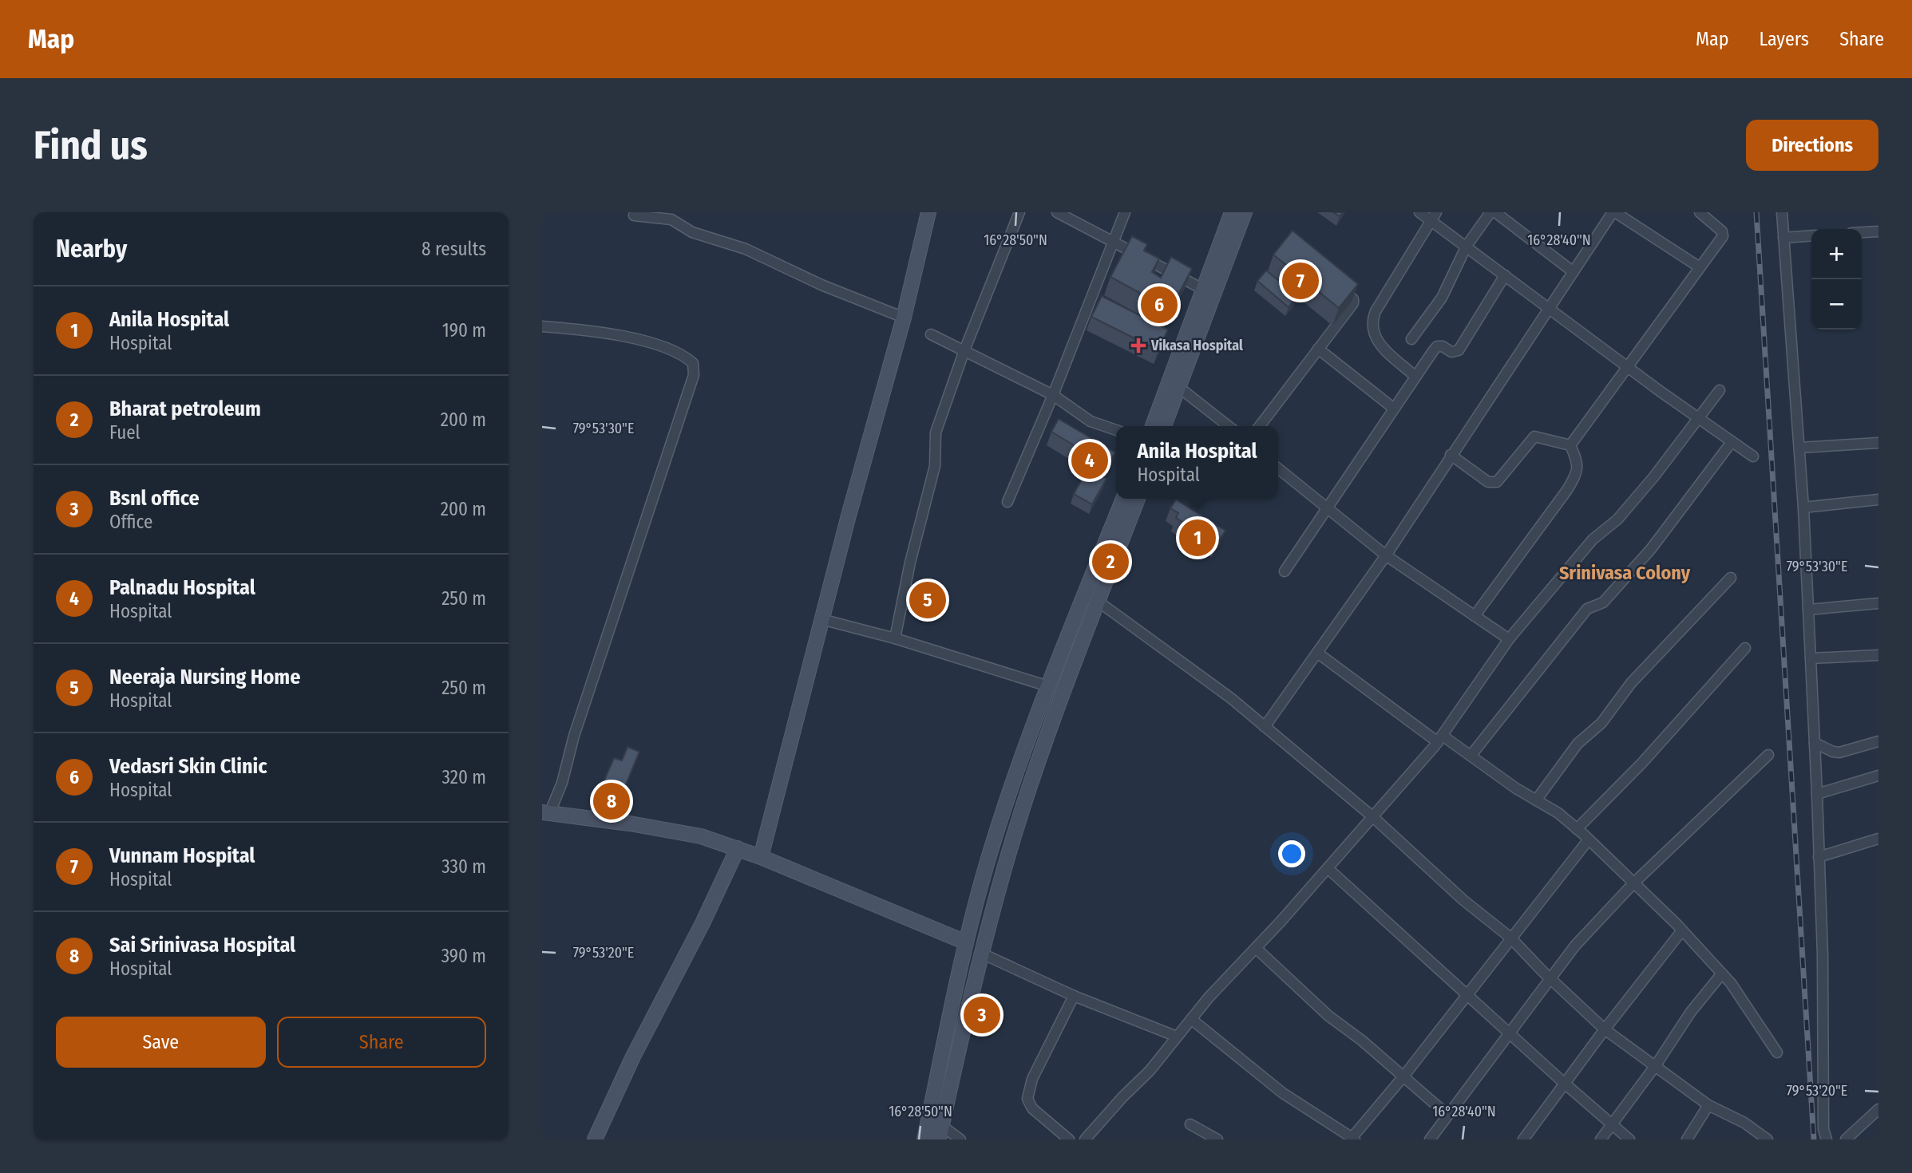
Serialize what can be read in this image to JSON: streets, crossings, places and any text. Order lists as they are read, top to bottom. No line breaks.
{"districts":["Srinivasa Colony"],"places":{"health":["Vikasa Hospital"]},"page":{"header":"Map","nav":["Map","Layers","Share"],"buttons":["Directions",["Save","Share"]],"title":"Find us","heading":["Nearby","8 results"],"map_buttons":["+","−"],"pins":["7","6","4","1","2","5","8","3"],"list":[{"mark":"1","name":"Anila Hospital","note":"Hospital","value":"190 m"},{"mark":"2","name":"Bharat petroleum","note":"Fuel","value":"200 m"},{"mark":"3","name":"Bsnl office","note":"Office","value":"200 m"},{"mark":"4","name":"Palnadu Hospital","note":"Hospital","value":"250 m"},{"mark":"5","name":"Neeraja Nursing Home","note":"Hospital","value":"250 m"},{"mark":"6","name":"Vedasri Skin Clinic","note":"Hospital","value":"320 m"},{"mark":"7","name":"Vunnam Hospital","note":"Hospital","value":"330 m"},{"mark":"8","name":"Sai Srinivasa Hospital","note":"Hospital","value":"390 m"}],"popup":["Anila Hospital","Hospital"]},"coordinates":["16°28'50\"N","16°28'40\"N","79°53'30\"E","79°53'20\"E"]}
